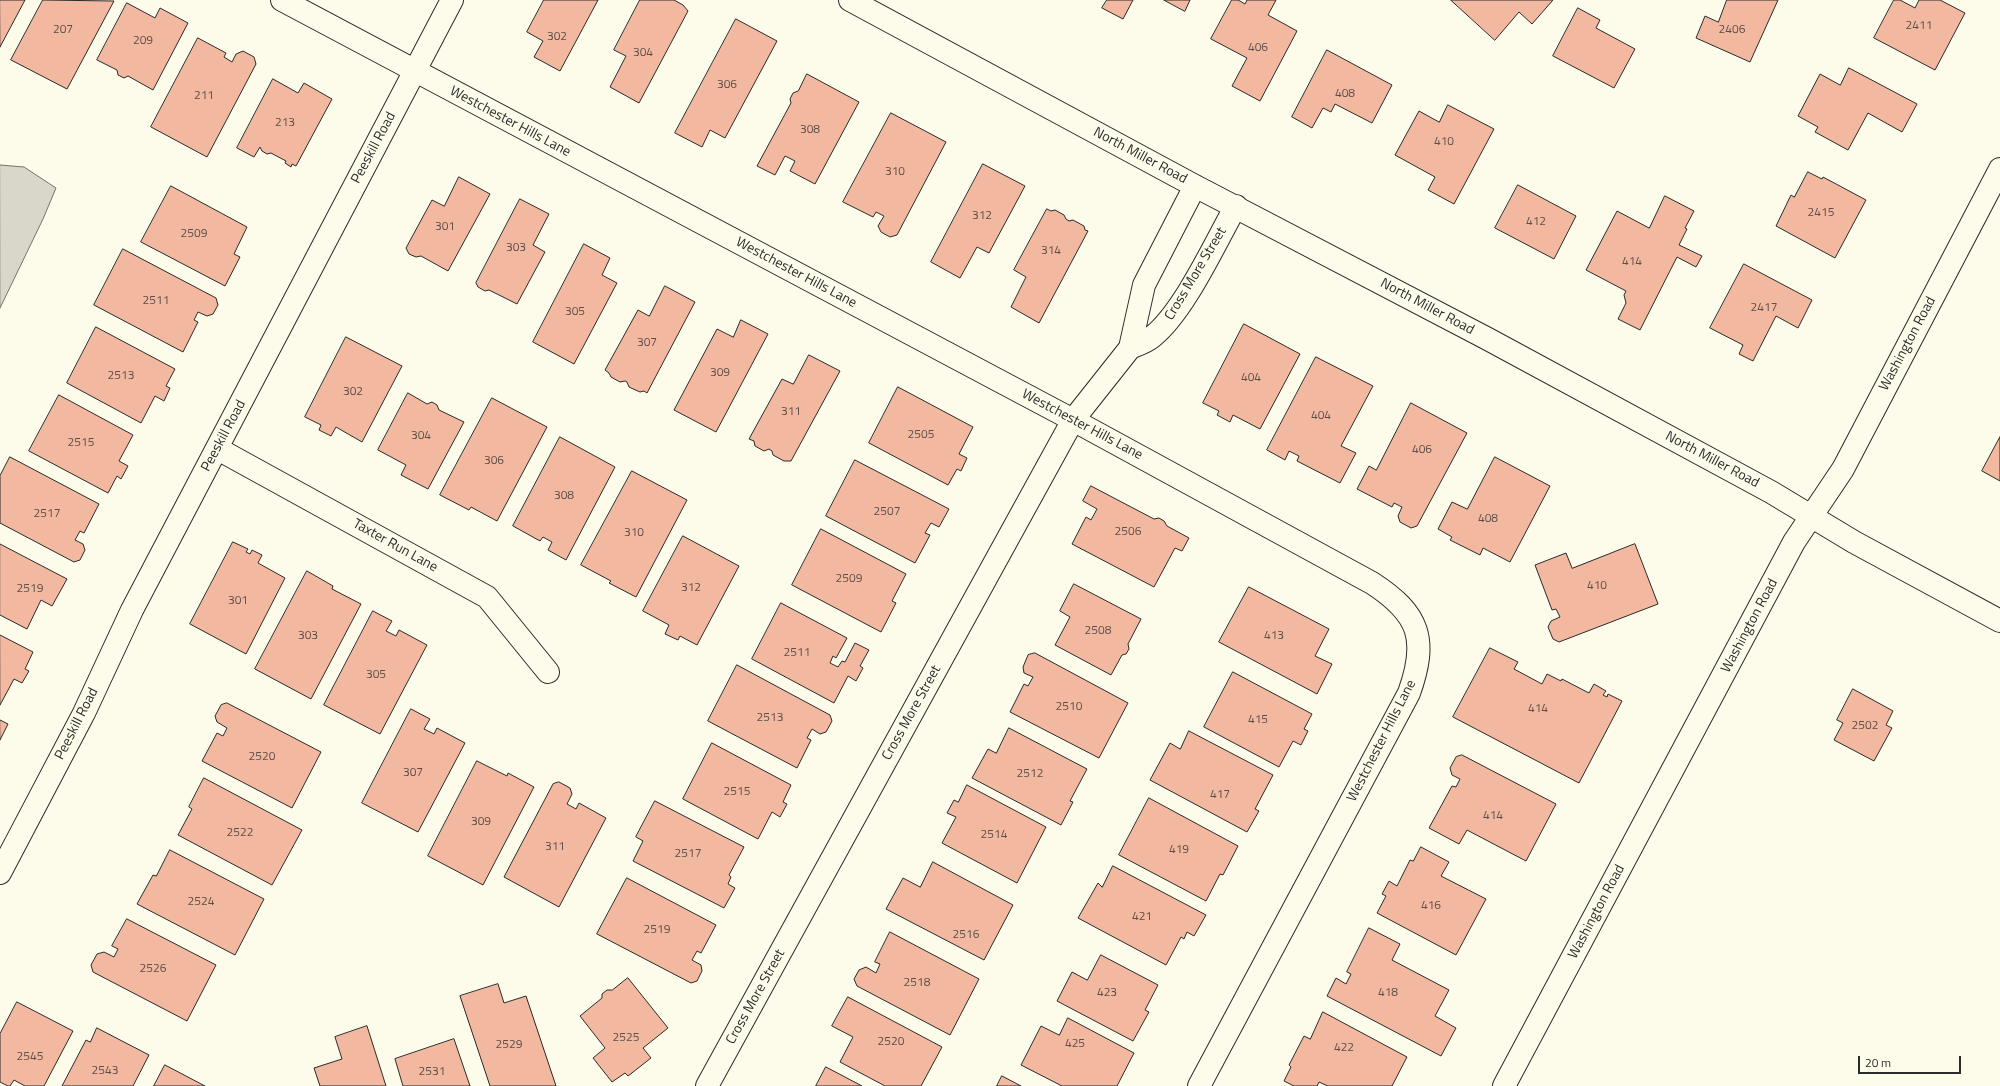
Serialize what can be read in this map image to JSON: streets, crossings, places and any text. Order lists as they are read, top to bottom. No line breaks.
{"streets":{"street":["Westchester Hills Lane","Peeskill Road","North Miller Road","Cross More Street","Washington Road","Taxter Run Lane"]},"crossings":[["Westchester Hills Lane","Peeskill Road"],["Westchester Hills Lane","Cross More Street"],["Peeskill Road","Taxter Run Lane"],["North Miller Road","Cross More Street"],["North Miller Road","Washington Road"]],"house_numbers":["2411","207","2406","302","209","406","304","306","408","211","213","308","410","310","2415","312","412","301","2509","303","314","414","2511","2417","305","307","309","2513","404","302","311","404","2505","304","2515","406","306","308","2507","2517","408","2506","310","2509","410","312","2519","301","2508","303","413","2511","305","2510","414","2513","415","2502","2520","307","2512","2515","417","414","309","2522","2514","311","419","2517","2524","416","421","2519","2516","2526","2518","423","418","2525","2520","425","2529","422","2545","2543","2531"],"scale_bar":"20 m"}
